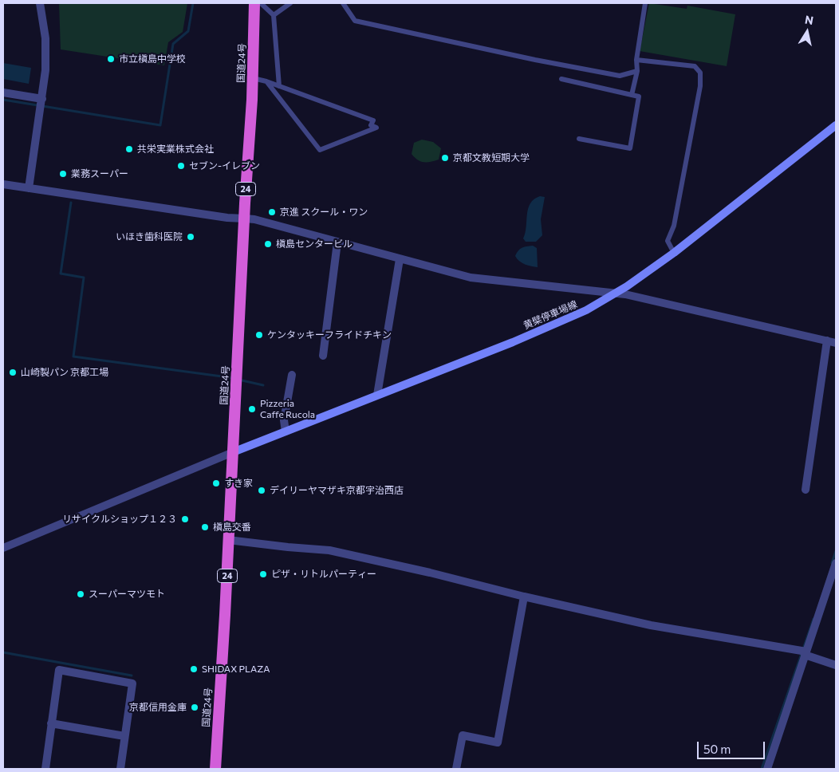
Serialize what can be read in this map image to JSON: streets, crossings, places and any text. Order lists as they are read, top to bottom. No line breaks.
{"streets":{"highway":["国道24号","24"],"main road":["黄檗停車場線"]},"crossings":[["国道24号","黄檗停車場線"]],"places":["市立槇島中学校","共栄実業株式会社","京都文教短期大学","セブン-イレブン","業務スーパー","京進 スクール・ワン","いほき歯科医院","槇島センタービル","ケンタッキーフライドチキン","山崎製パン 京都工場","Pizzeria Caffe Rucola","すき家","デイリーヤマザキ京都宇治西店","リサイクルショップ１２３","槇島交番","ピザ・リトルパーティー","スーパーマツモト","SHIDAX PLAZA","京都信用金庫"],"scale_bar":"50 m","north":"top"}
